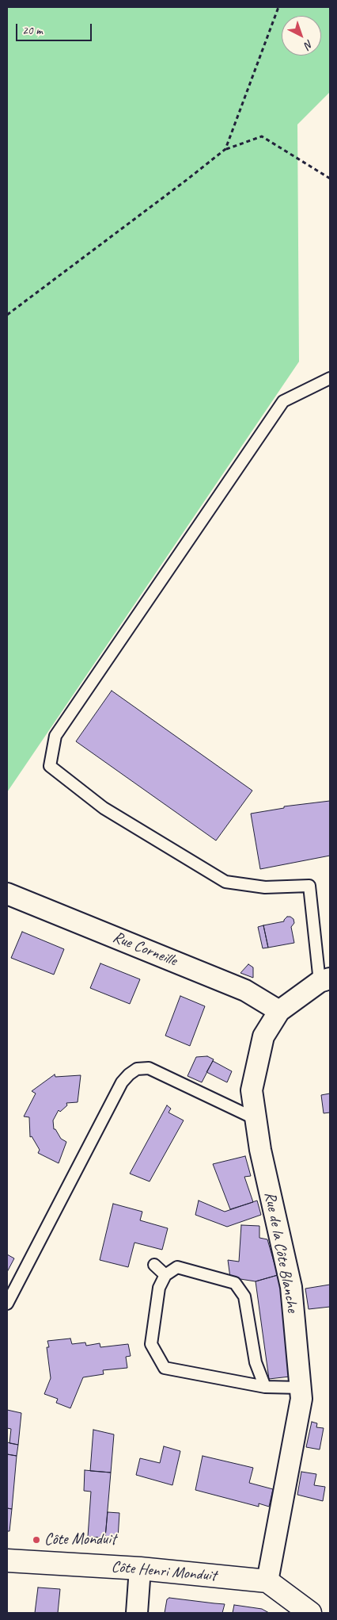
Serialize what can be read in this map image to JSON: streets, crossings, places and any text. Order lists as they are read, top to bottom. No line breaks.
{"streets":{"street":["Rue Corneille","Rue de la Côte Blanche","Côte Henri Monduit"]},"crossings":[["Rue Corneille","Rue de la Côte Blanche"],["Rue de la Côte Blanche","Côte Henri Monduit"]],"places":["Côte Monduit"],"scale_bar":"20 m","north":"bottom right"}
